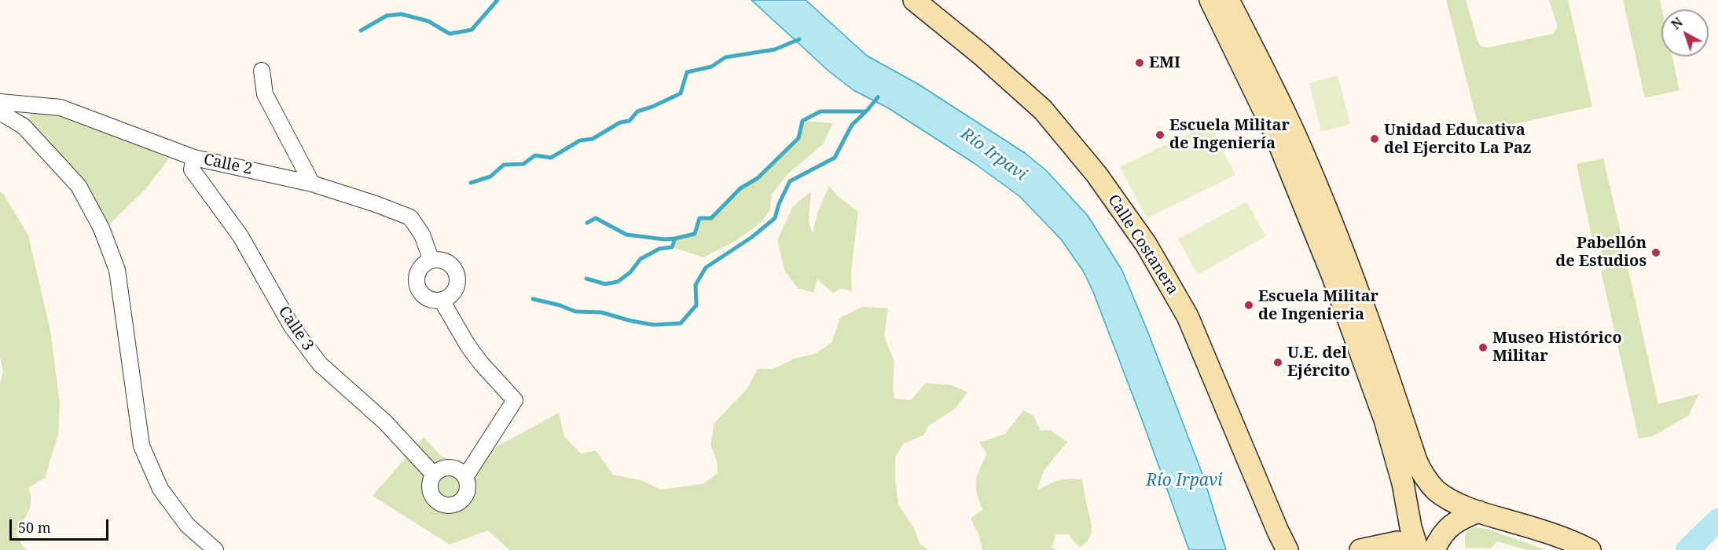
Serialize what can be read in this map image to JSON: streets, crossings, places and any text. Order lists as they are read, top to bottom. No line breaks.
{"streets":{"main road":["Calle Costanera"],"street":["Calle 2","Calle 3"]},"crossings":[["Calle 2","Calle 3"]],"water":["Río Irpavi"],"places":["EMI","Escuela Militar de Ingeniería","Unidad Educativa del Ejercito La Paz","Pabellón de Estudios","Escuela Militar de Ingenieria","Museo Histórico Militar","U.E. del Ejército"],"scale_bar":"50 m","north":"top left"}
